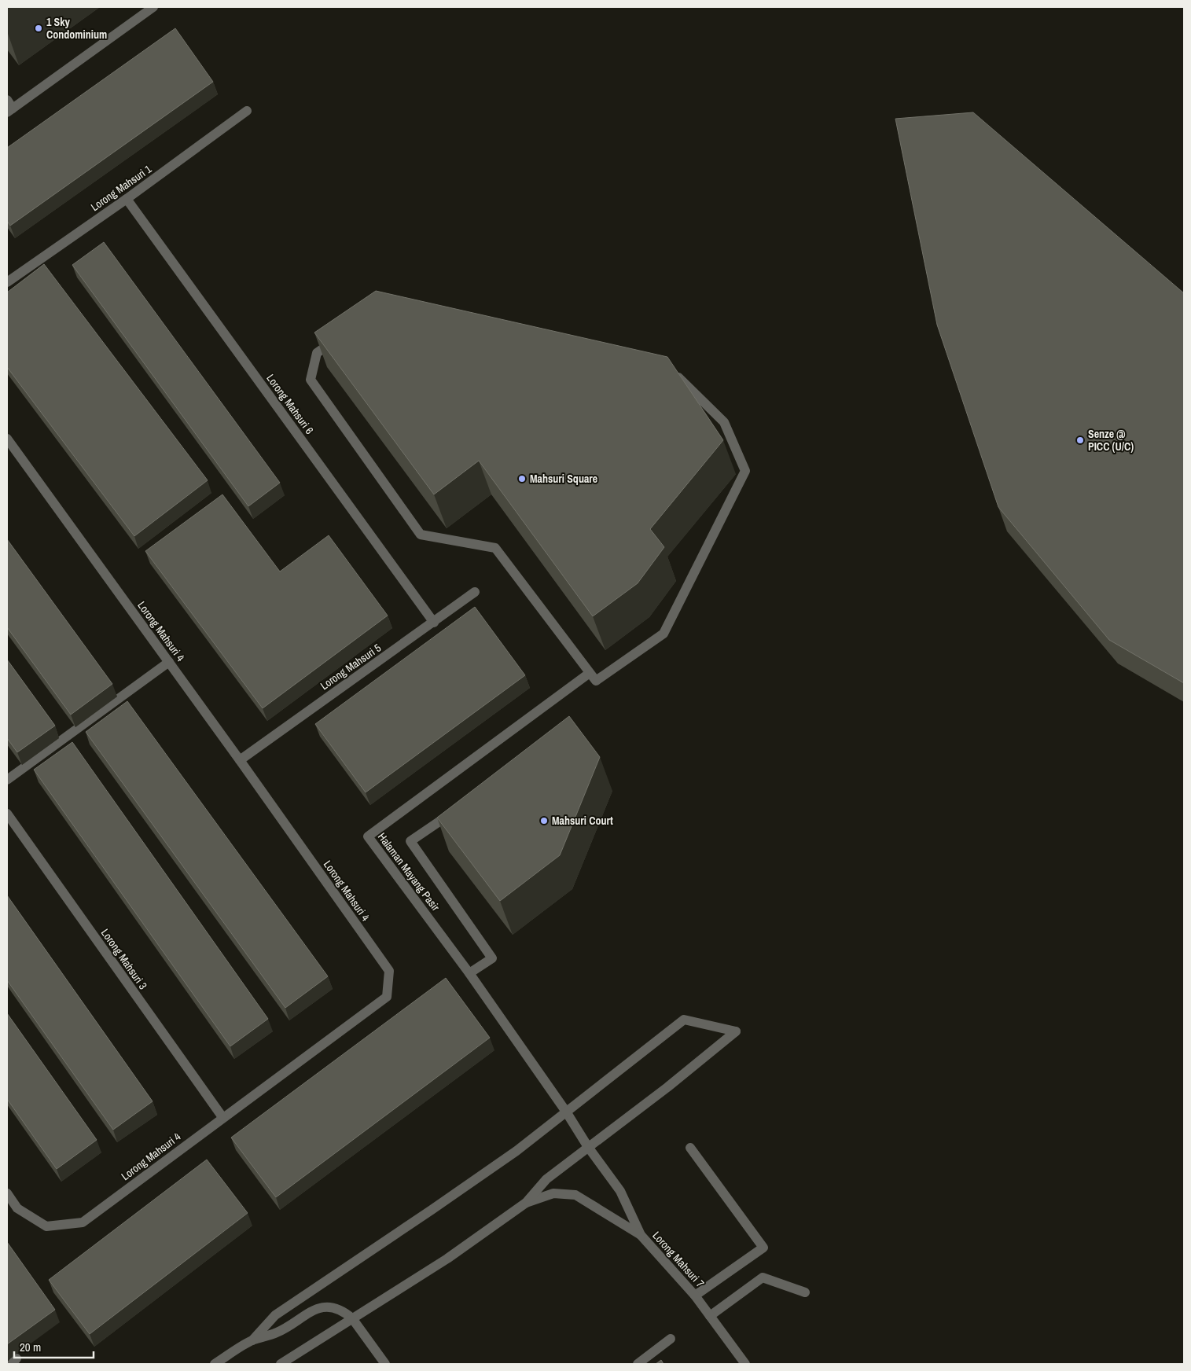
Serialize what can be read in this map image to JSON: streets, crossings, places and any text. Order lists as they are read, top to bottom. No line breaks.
{"streets":{"street":["Lorong Mahsuri 1","Lorong Mahsuri 6","Lorong Mahsuri 4","Lorong Mahsuri 5","Halaman Mayang Pasir","Lorong Mahsuri 3","Lorong Mahsuri 7"]},"crossings":[["Lorong Mahsuri 1","Lorong Mahsuri 6"],["Lorong Mahsuri 6","Lorong Mahsuri 5"],["Lorong Mahsuri 4","Lorong Mahsuri 5"],["Lorong Mahsuri 4","Lorong Mahsuri 3"],["Halaman Mayang Pasir","Lorong Mahsuri 7"]],"places":["1 Sky Condominium","Senze @ PICC (U/C)","Mahsuri Square","Mahsuri Court"],"scale_bar":"20 m"}
